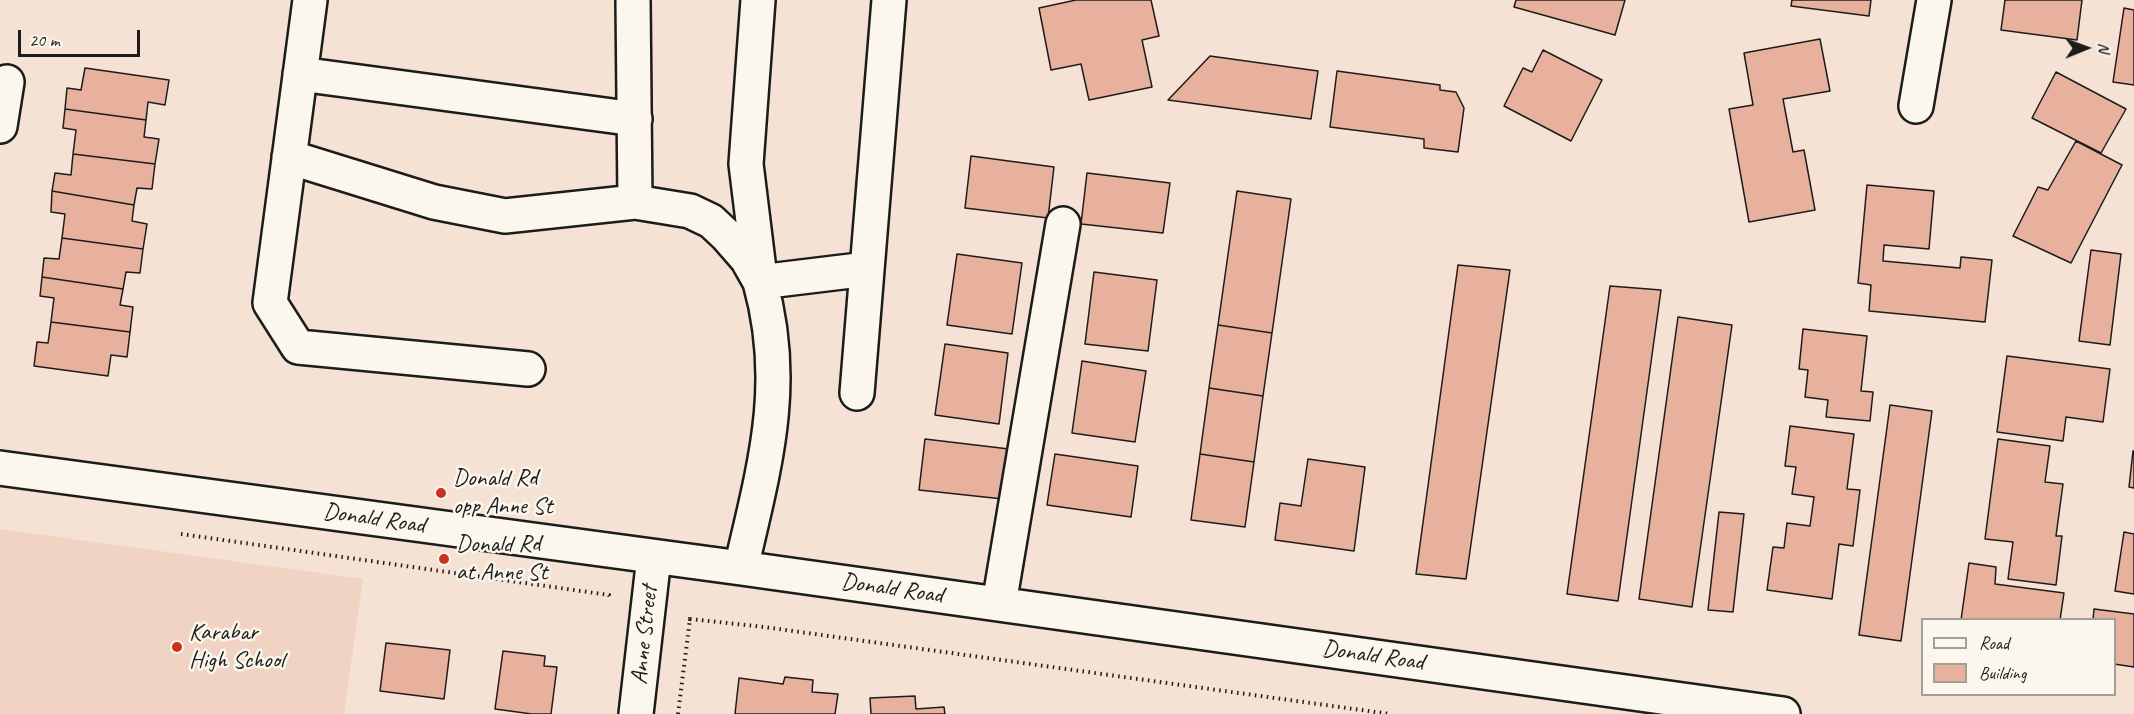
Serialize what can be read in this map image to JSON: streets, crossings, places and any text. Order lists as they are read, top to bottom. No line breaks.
{"streets":{"street":["Donald Road","Anne Street"]},"crossings":[["Donald Road","Anne Street"]],"places":["Donald Rd opp Anne St","Donald Rd at Anne St","Karabar High School"],"legend":["Road","Building"],"scale_bar":"20 m","north":"right"}
